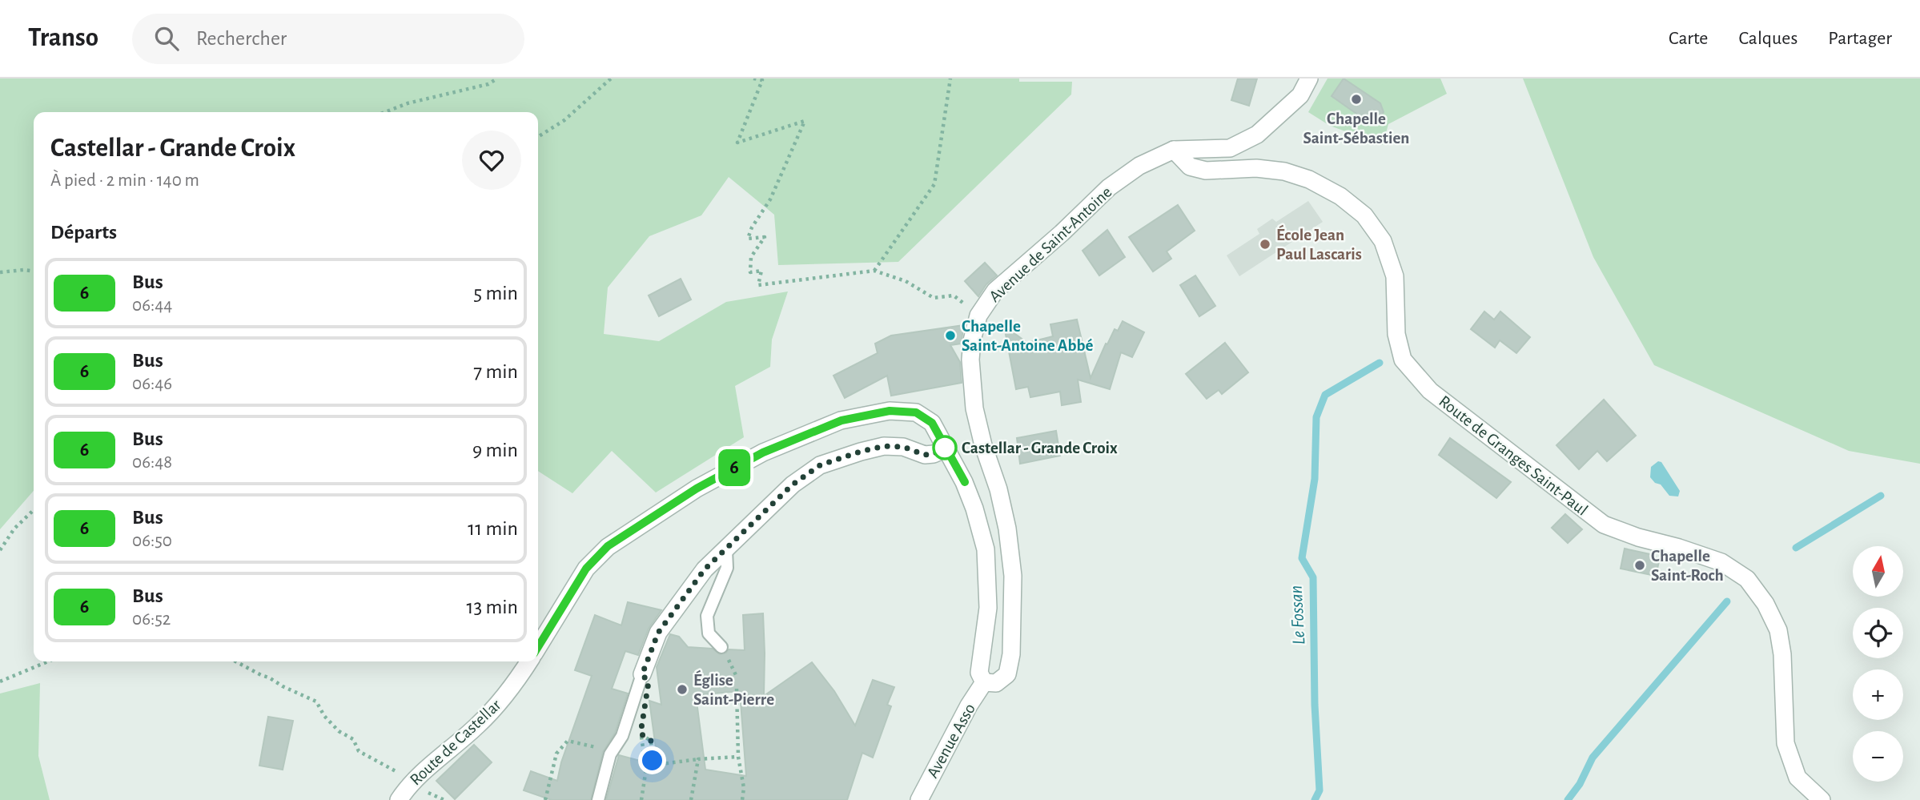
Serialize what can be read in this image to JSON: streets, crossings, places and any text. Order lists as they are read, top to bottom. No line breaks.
{"streets":{"street":["Avenue de Saint-Antoine","Route de Granges Saint-Paul","Avenue Asso","Route de Castellar"]},"crossings":[["Avenue de Saint-Antoine","Route de Granges Saint-Paul"],["Avenue de Saint-Antoine","Avenue Asso"]],"water":["Le Fossan"],"places":["Chapelle Saint-Sébastien","École Jean Paul Lascaris","Chapelle Saint-Antoine Abbé","Castellar - Grande Croix","Chapelle Saint-Roch","Église Saint-Pierre"],"lines":["bus line 6"],"north":"top","page":{"header":"Transo","search":"Rechercher","nav":["Carte","Calques","Partager"],"on_map":"6","heading":[["Castellar - Grande Croix","À pied · 2 min · 140 m"],"Départs"],"list":[{"mark":"6","name":"Bus","note":"06:44","value":"5 min"},{"mark":"6","name":"Bus","note":"06:46","value":"7 min"},{"mark":"6","name":"Bus","note":"06:48","value":"9 min"},{"mark":"6","name":"Bus","note":"06:50","value":"11 min"},{"mark":"6","name":"Bus","note":"06:52","value":"13 min"}],"map_buttons":["+","−"]}}
